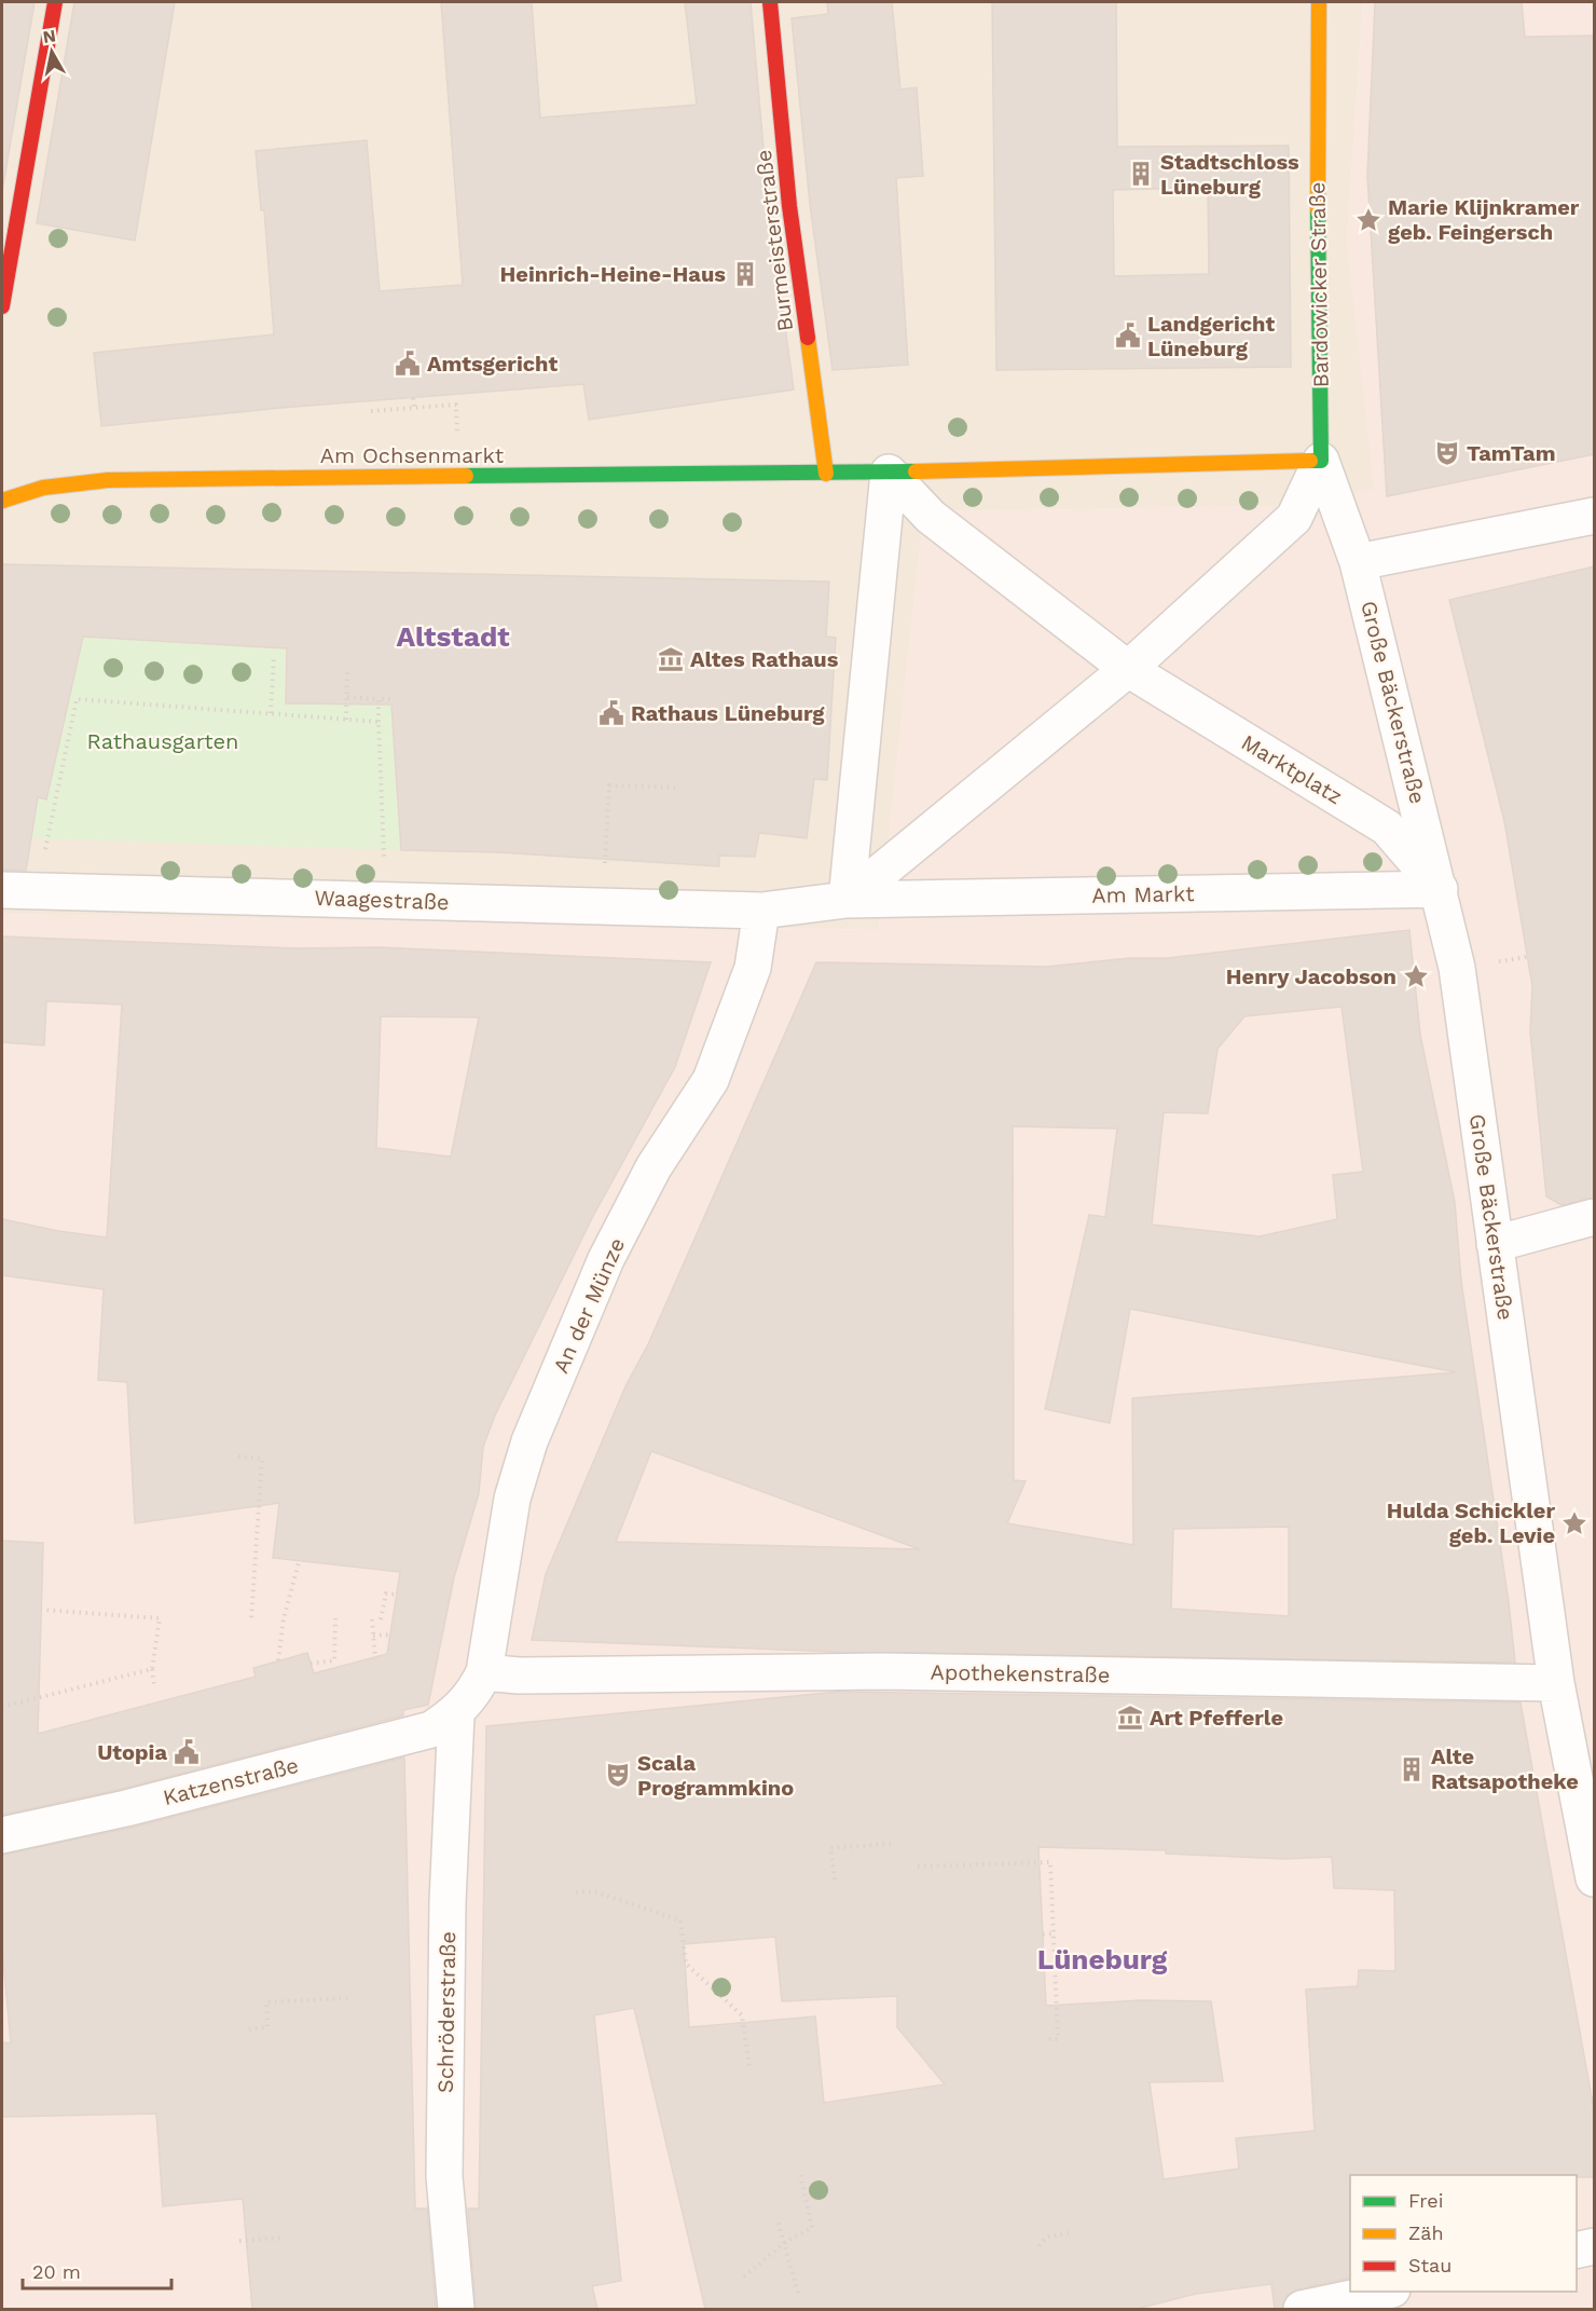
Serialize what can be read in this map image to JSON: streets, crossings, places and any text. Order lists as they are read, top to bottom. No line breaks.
{"streets":{"street":["Burmeisterstraße","Bardowicker Straße","Am Ochsenmarkt","Große Bäckerstraße","Marktplatz","Am Markt","Waagestraße","An der Münze","Apothekenstraße","Katzenstraße","Schröderstraße"]},"crossings":[["Burmeisterstraße","Am Ochsenmarkt"],["Bardowicker Straße","Große Bäckerstraße"],["Große Bäckerstraße","Marktplatz"],["Große Bäckerstraße","Am Markt"],["Große Bäckerstraße","Apothekenstraße"],["Marktplatz","Am Markt"],["Am Markt","Waagestraße"],["Am Markt","An der Münze"],["Waagestraße","An der Münze"],["An der Münze","Apothekenstraße"],["An der Münze","Katzenstraße"],["An der Münze","Schröderstraße"],["Katzenstraße","Schröderstraße"]],"districts":["Altstadt","Lüneburg"],"parks":["Rathausgarten"],"places":{"building":["Stadtschloss Lüneburg","Heinrich-Heine-Haus","Alte Ratsapotheke"],"place":["Marie Klijnkramer geb. Feingersch","Henry Jacobson","Hulda Schickler geb. Levie"],"public building":["Landgericht Lüneburg","Amtsgericht","Rathaus Lüneburg","Utopia"],"theatre":["TamTam","Scala Programmkino"],"museum":["Altes Rathaus","Art Pfefferle"]},"legend":["Frei","Zäh","Stau"],"scale_bar":"20 m","north":"top"}
